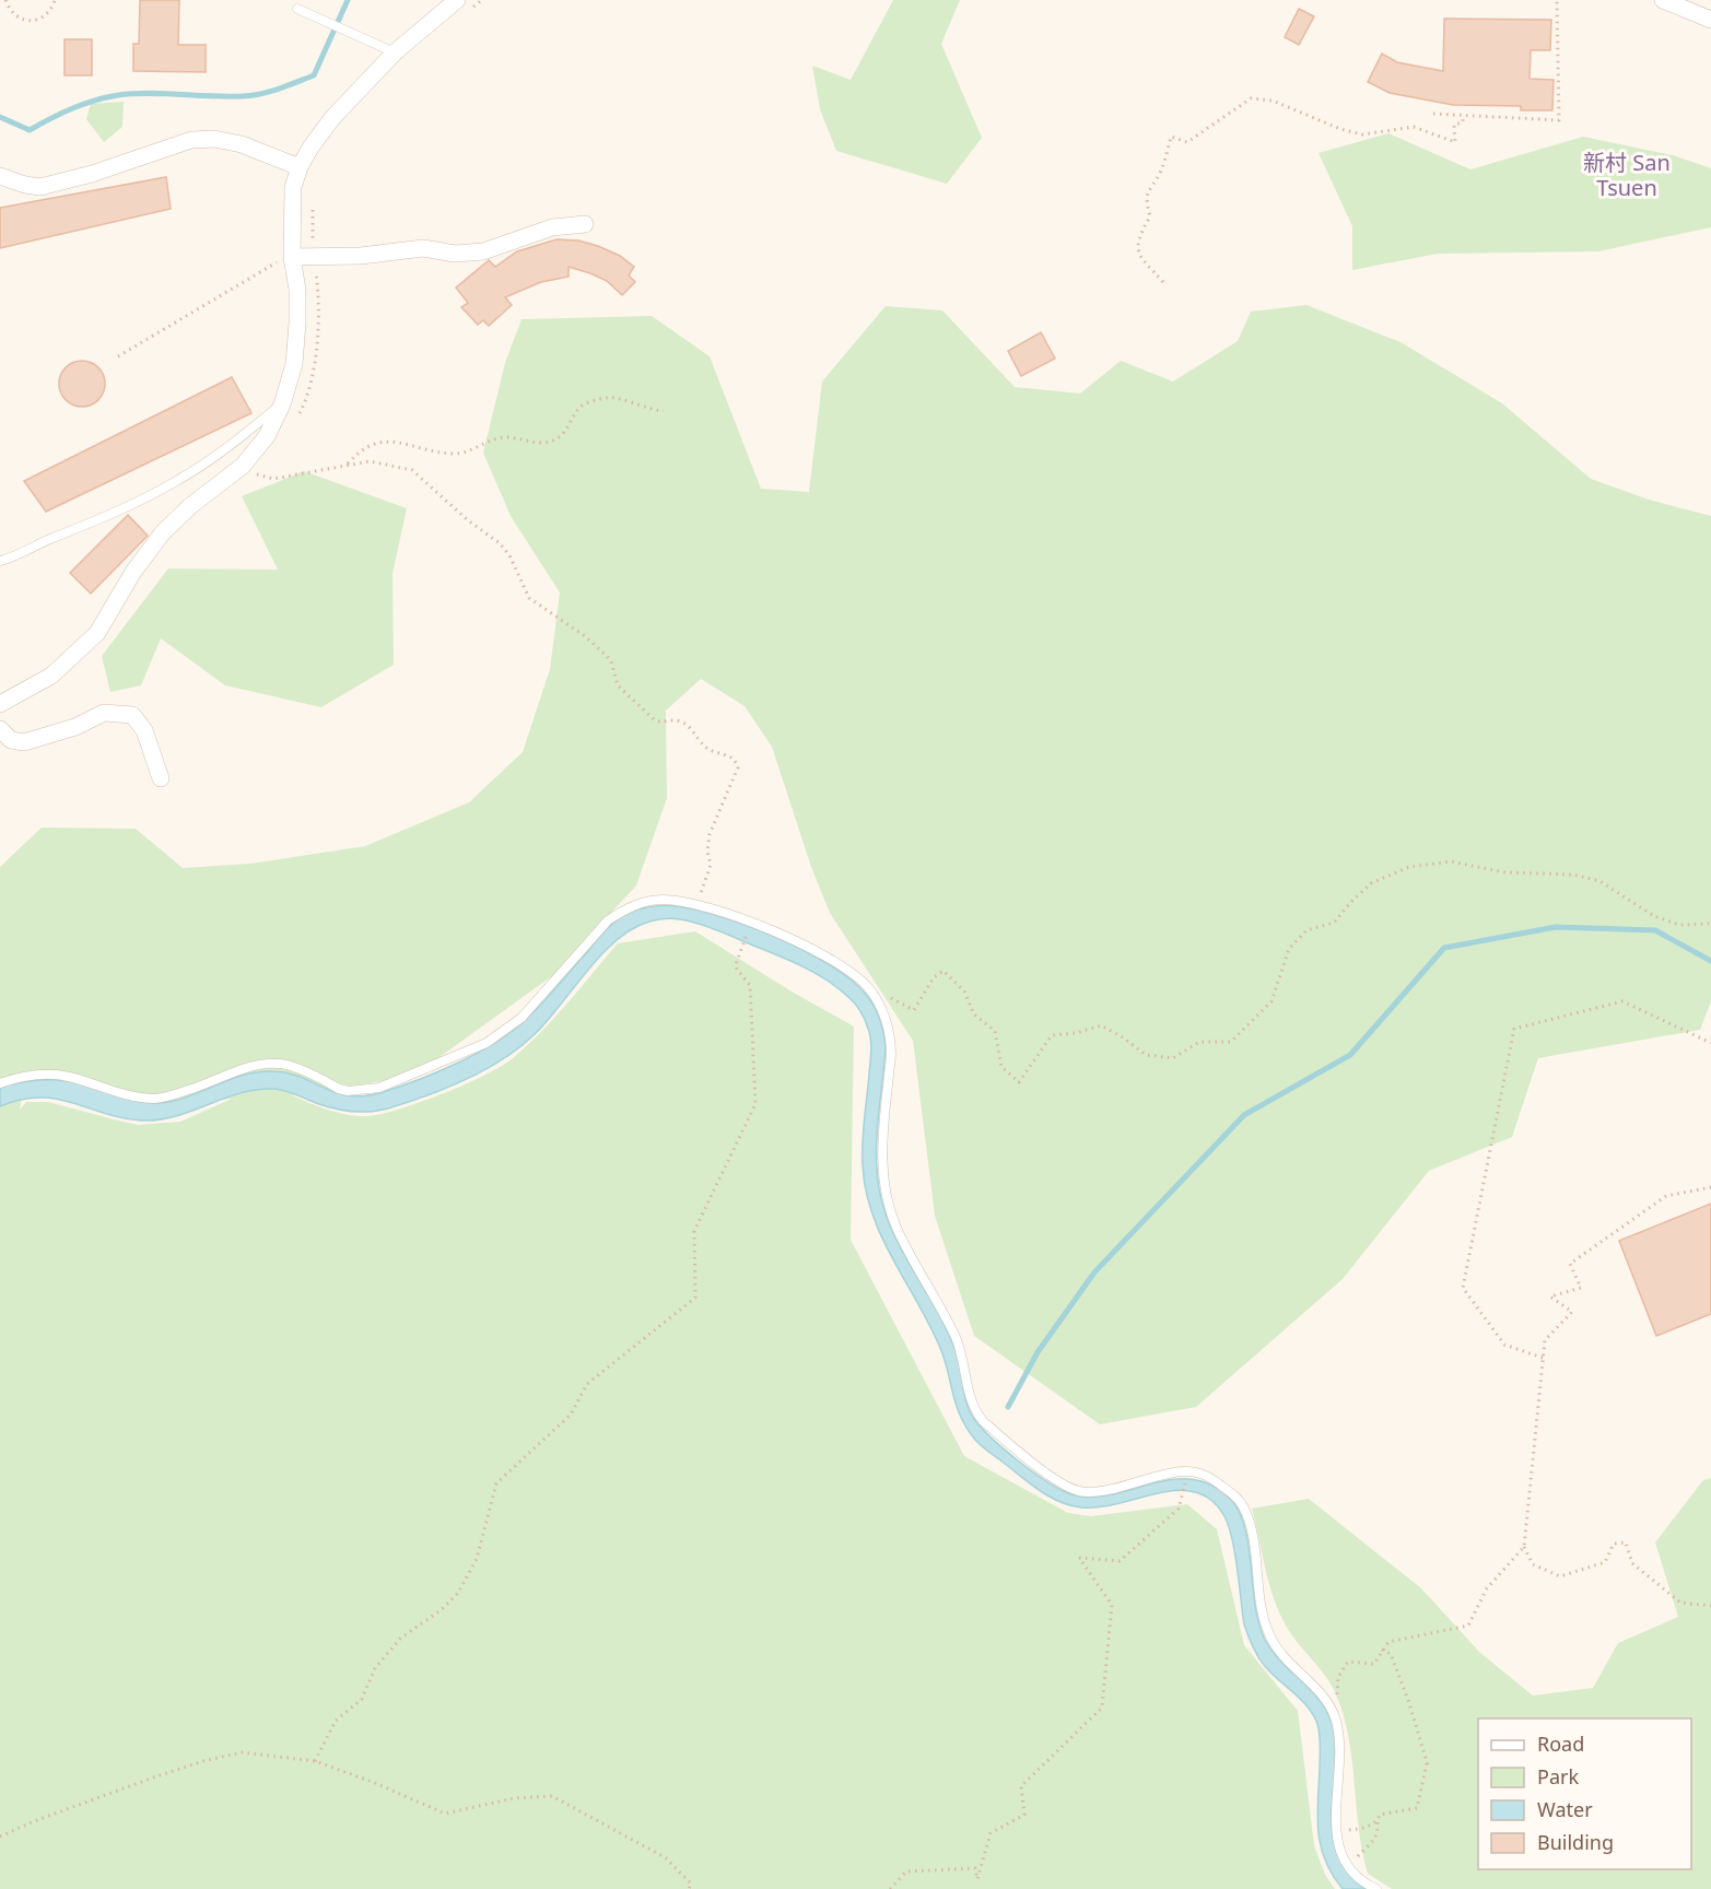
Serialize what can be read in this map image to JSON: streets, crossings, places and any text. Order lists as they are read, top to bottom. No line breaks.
{"districts":["新村 San Tsuen"],"legend":["Road","Park","Water","Building"]}
